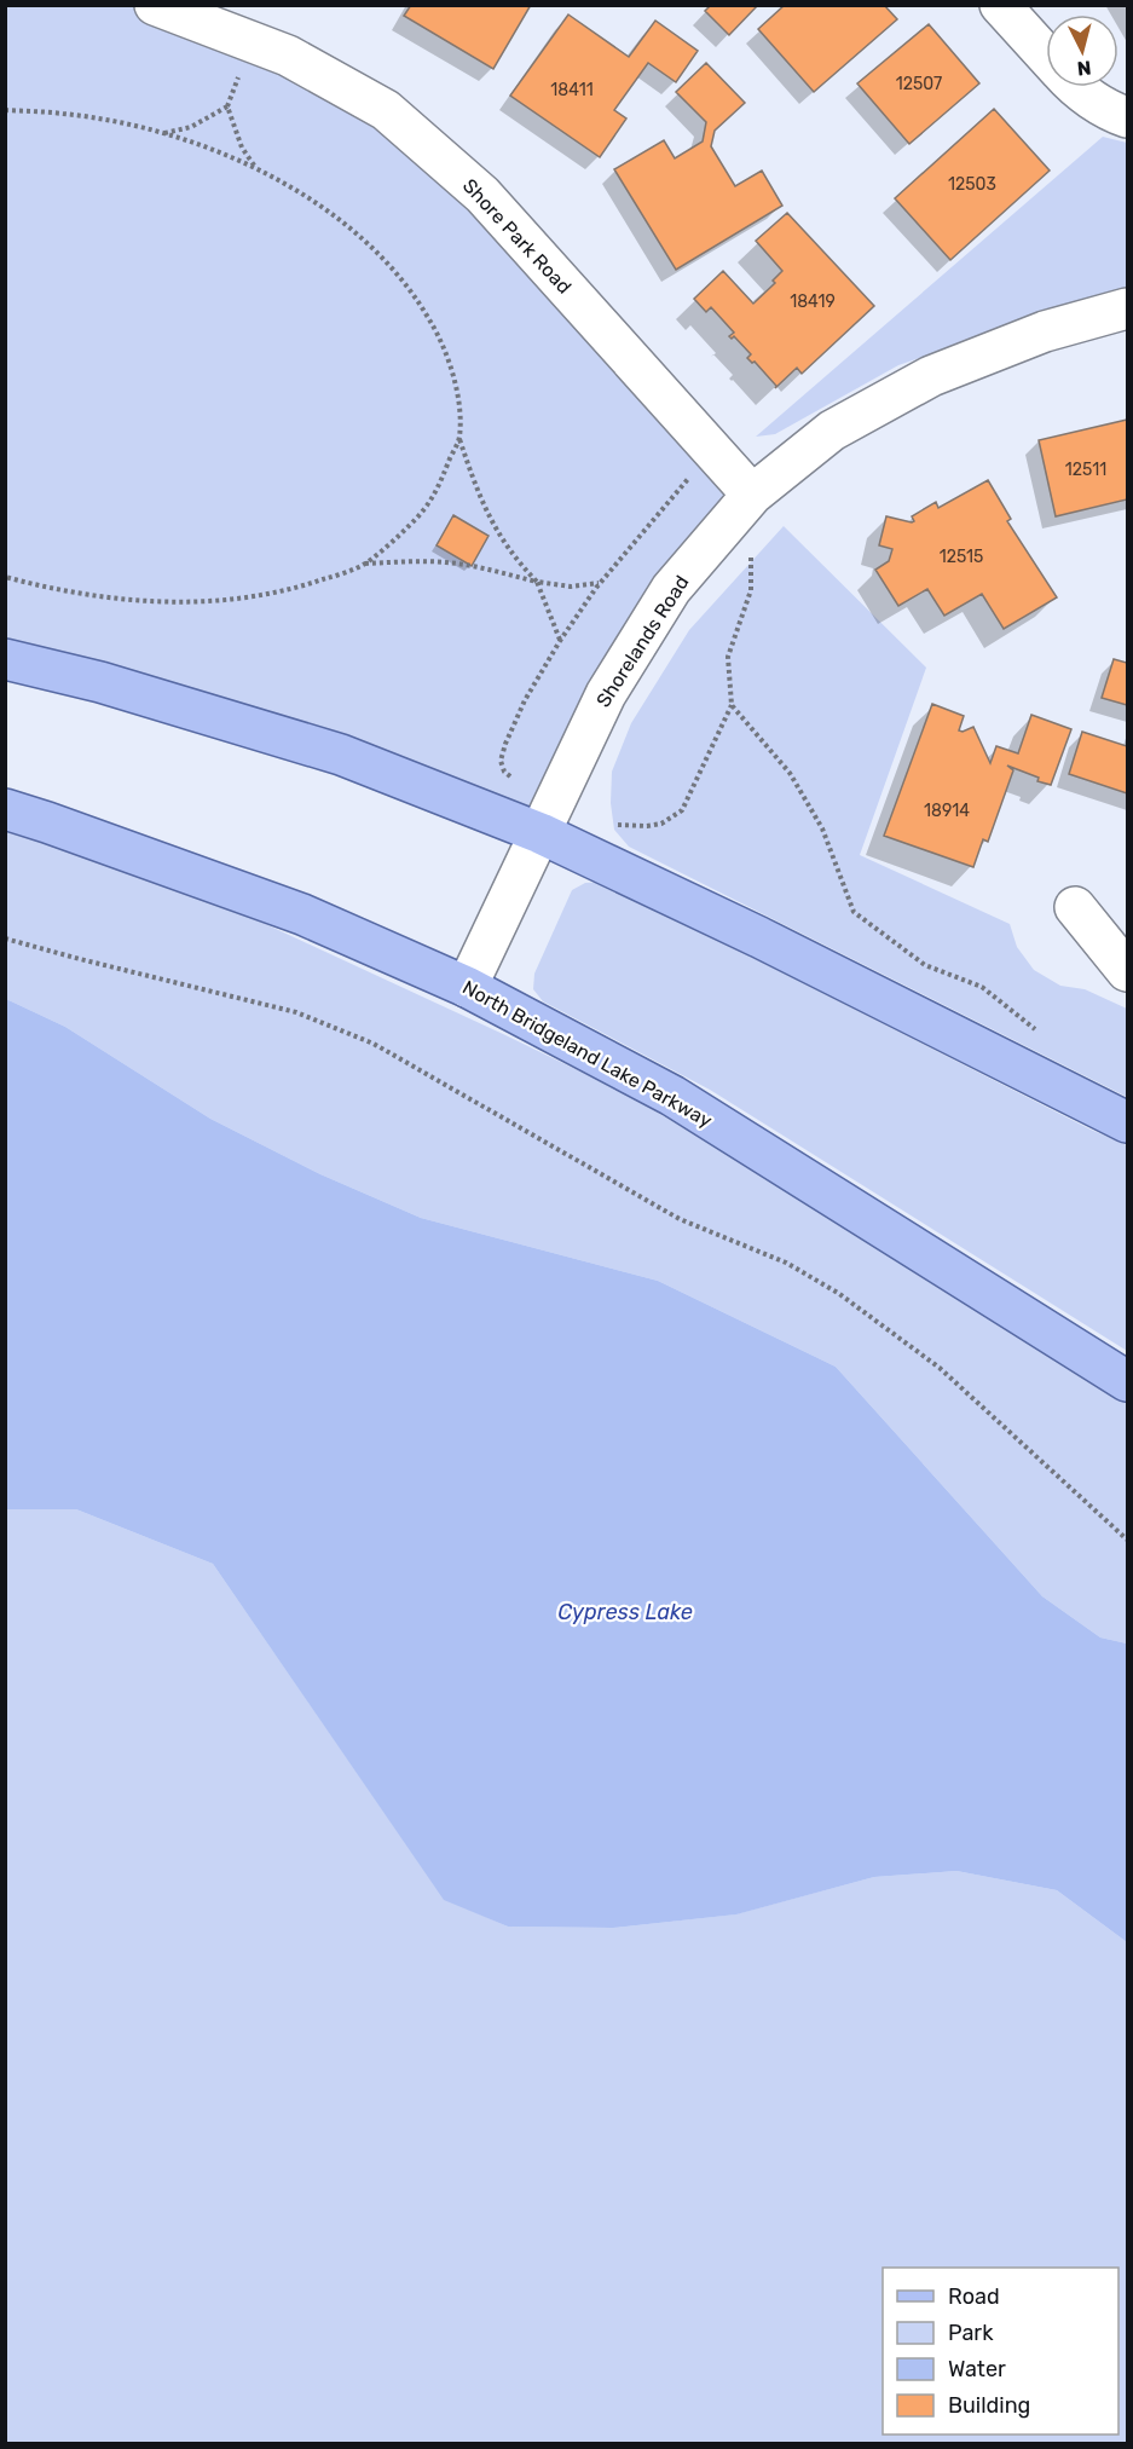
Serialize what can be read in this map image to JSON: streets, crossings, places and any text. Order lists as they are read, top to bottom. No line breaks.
{"streets":{"main road":["North Bridgeland Lake Parkway"],"street":["Shore Park Road","Shorelands Road"]},"crossings":[["Shore Park Road","Shorelands Road"],["Shorelands Road","North Bridgeland Lake Parkway"]],"water":["Cypress Lake"],"house_numbers":["12507","18411","12503","18419","12511","12515","18914"],"legend":["Road","Park","Water","Building"],"north":"bottom"}
